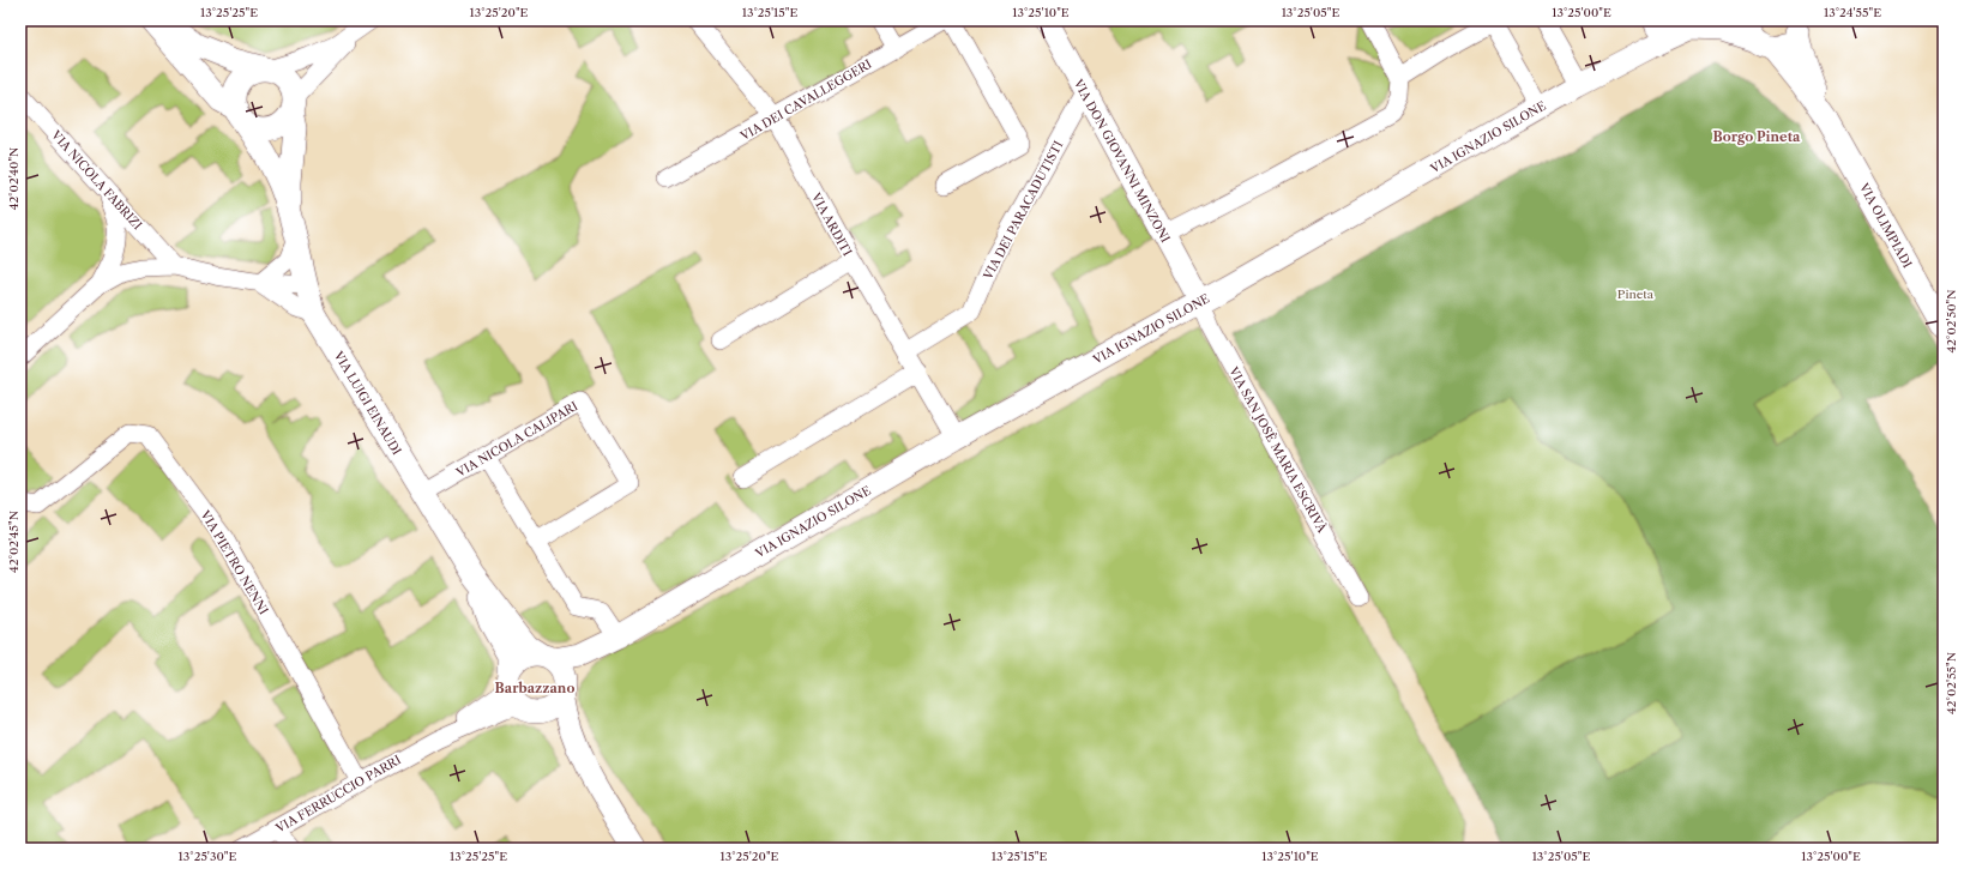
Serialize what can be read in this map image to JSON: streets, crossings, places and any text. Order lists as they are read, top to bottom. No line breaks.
{"streets":{"street":["VIA DEI CAVALLEGGERI","VIA IGNAZIO SILONE","VIA DON GIOVANNI MINZONI","VIA NICOLA FABRIZI","VIA DEI PARACADUTISTI","VIA ARDITI","VIA OLIMPIADI","VIA LUIGI EINAUDI","VIA NICOLA CALIPARI","VIA SAN JOSÈ MARIA ESCRIVÀ","VIA PIETRO NENNI","VIA FERRUCCIO PARRI"]},"crossings":[["VIA DEI CAVALLEGGERI","VIA ARDITI"],["VIA IGNAZIO SILONE","VIA DON GIOVANNI MINZONI"],["VIA IGNAZIO SILONE","VIA ARDITI"],["VIA IGNAZIO SILONE","VIA OLIMPIADI"],["VIA IGNAZIO SILONE","VIA LUIGI EINAUDI"],["VIA IGNAZIO SILONE","VIA SAN JOSÈ MARIA ESCRIVÀ"],["VIA IGNAZIO SILONE","VIA FERRUCCIO PARRI"],["VIA DON GIOVANNI MINZONI","VIA DEI PARACADUTISTI"],["VIA DON GIOVANNI MINZONI","VIA SAN JOSÈ MARIA ESCRIVÀ"],["VIA DEI PARACADUTISTI","VIA ARDITI"],["VIA LUIGI EINAUDI","VIA NICOLA CALIPARI"],["VIA LUIGI EINAUDI","VIA FERRUCCIO PARRI"],["VIA PIETRO NENNI","VIA FERRUCCIO PARRI"]],"districts":["Borgo Pineta","Barbazzano"],"parks":["Pineta"],"coordinates":["13°25'25\"E","13°25'20\"E","13°25'15\"E","13°25'10\"E","13°25'05\"E","13°25'00\"E","13°24'55\"E","42°02'40\"N","42°02'50\"N","42°02'45\"N","42°02'55\"N","13°25'30\"E"]}
